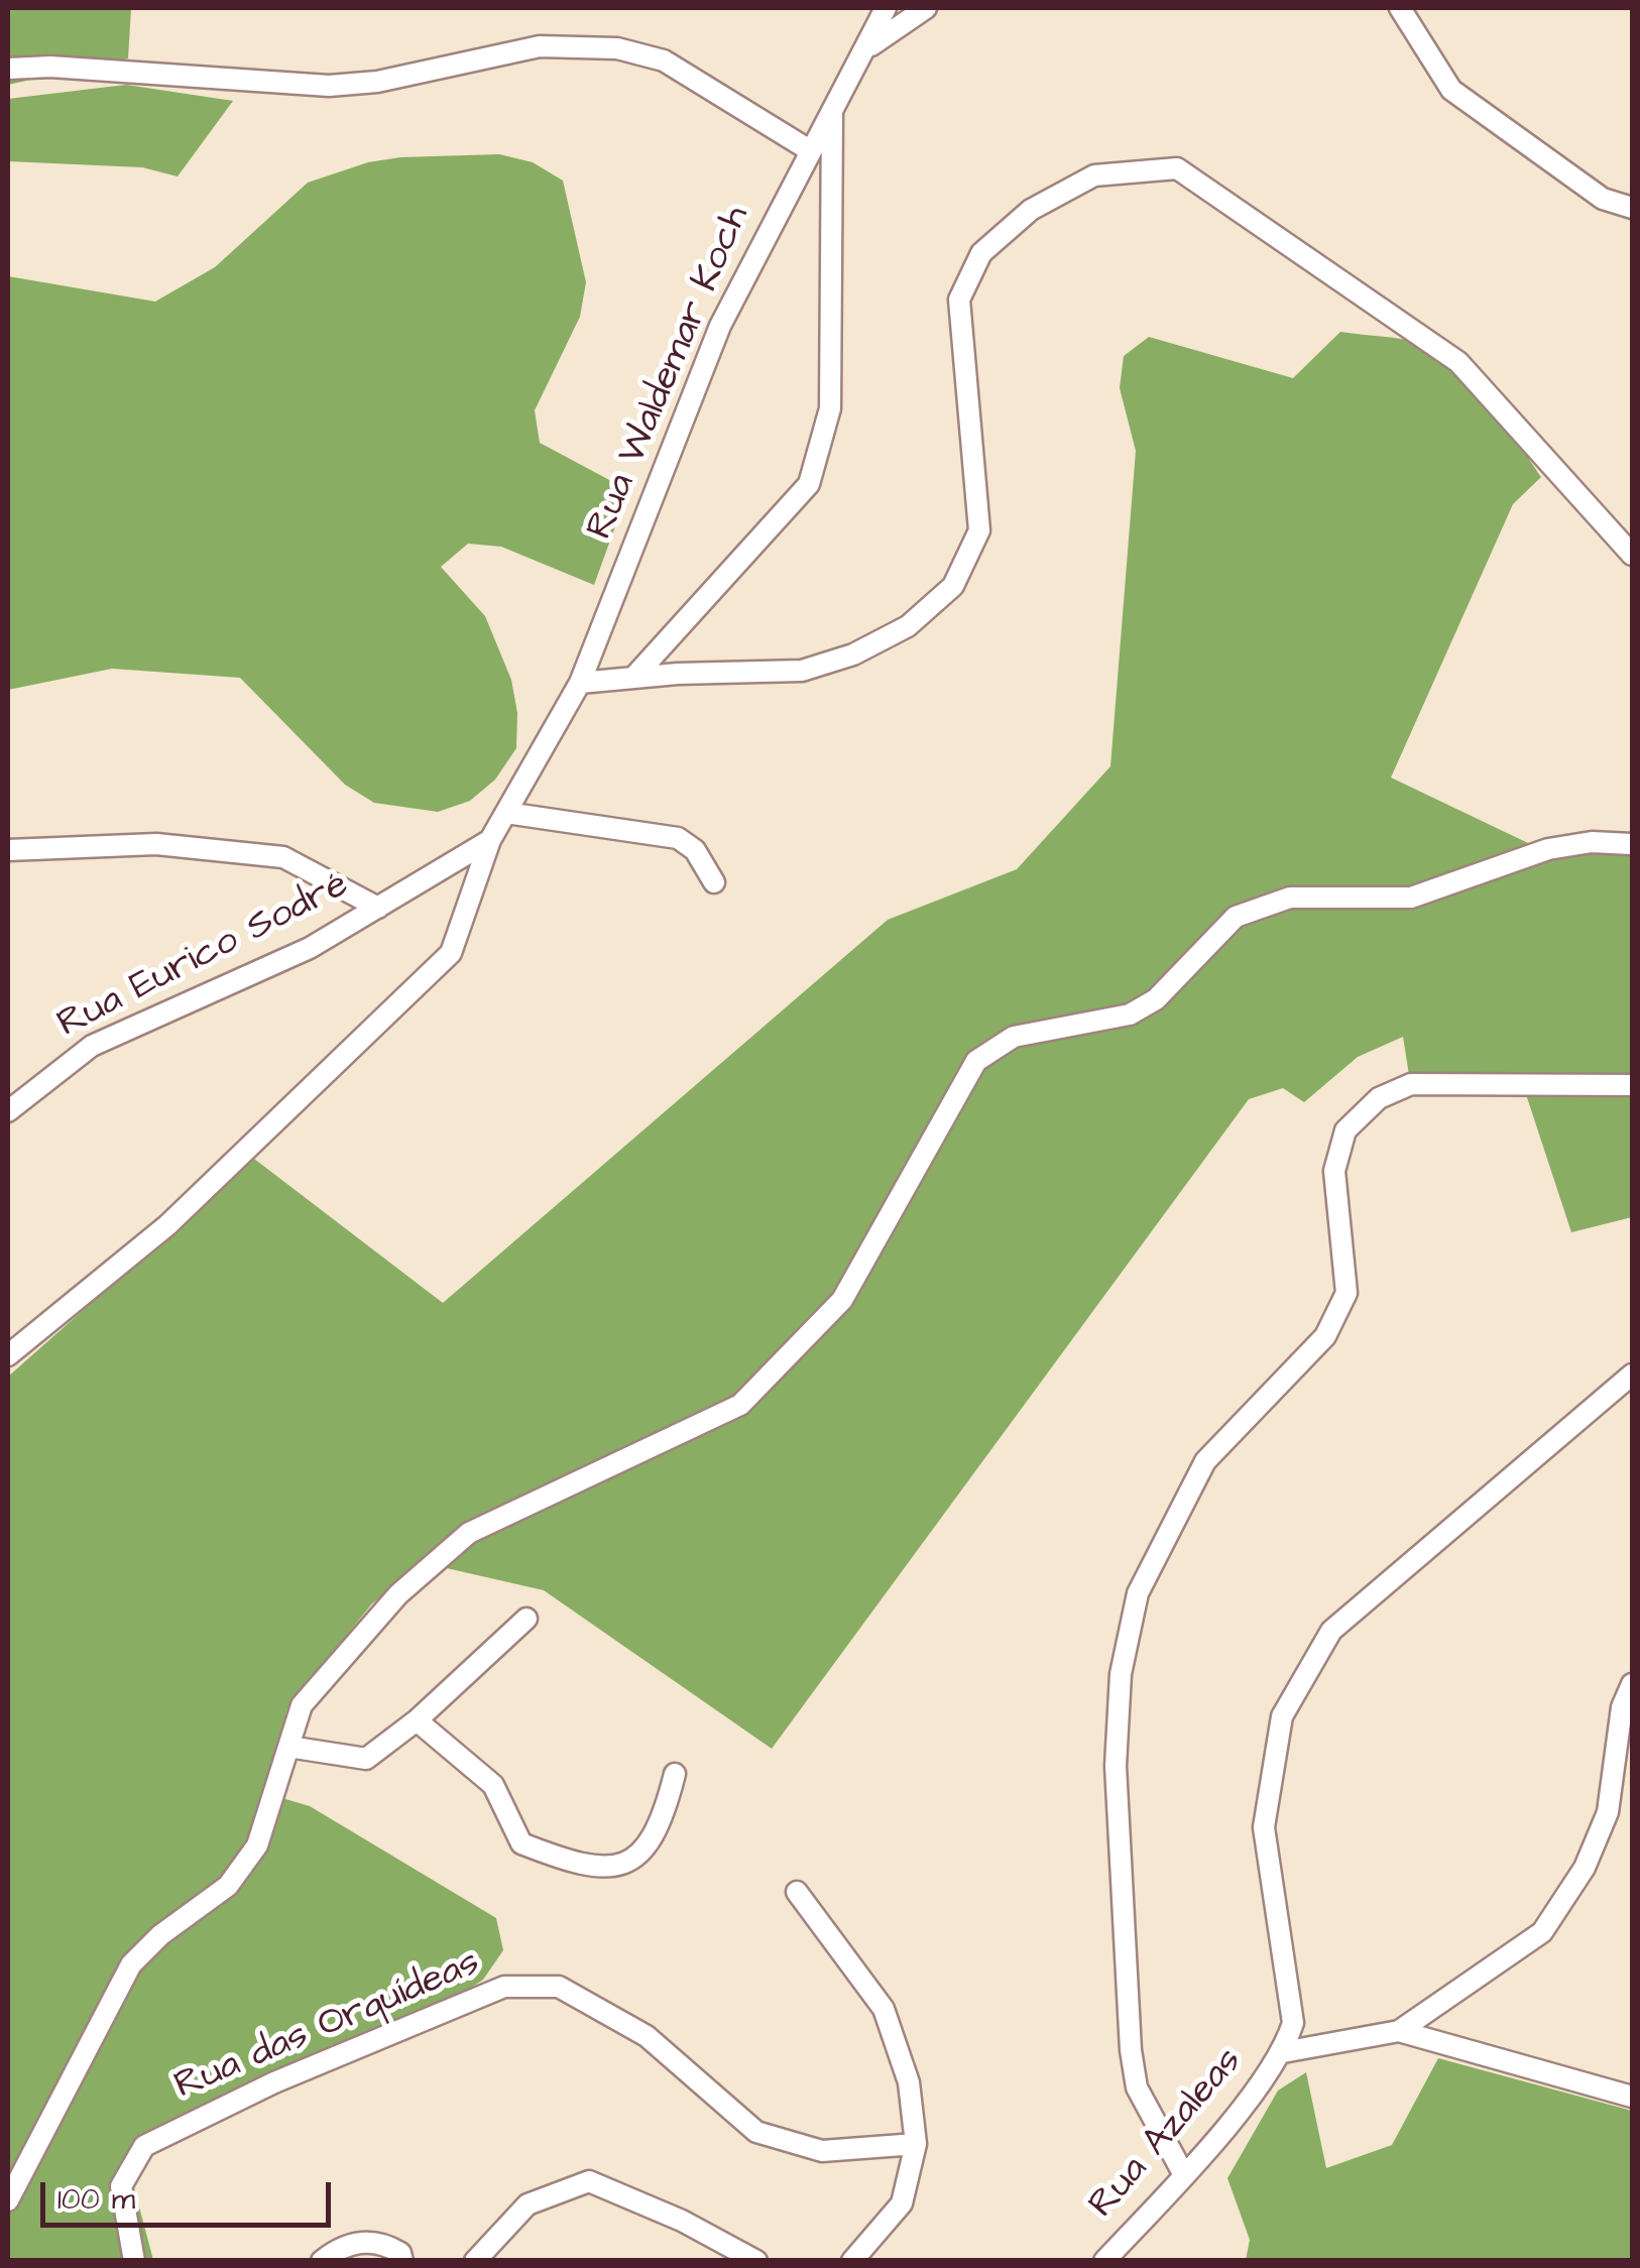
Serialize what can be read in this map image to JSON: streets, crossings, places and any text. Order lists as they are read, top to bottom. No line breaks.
{"streets":{"street":["Rua Waldemar Koch","Rua Eurico Sodré","Rua das Orquídeas","Rua Azaleas"]},"crossings":[["Rua Waldemar Koch","Rua Eurico Sodré"]],"scale_bar":"100 m"}
